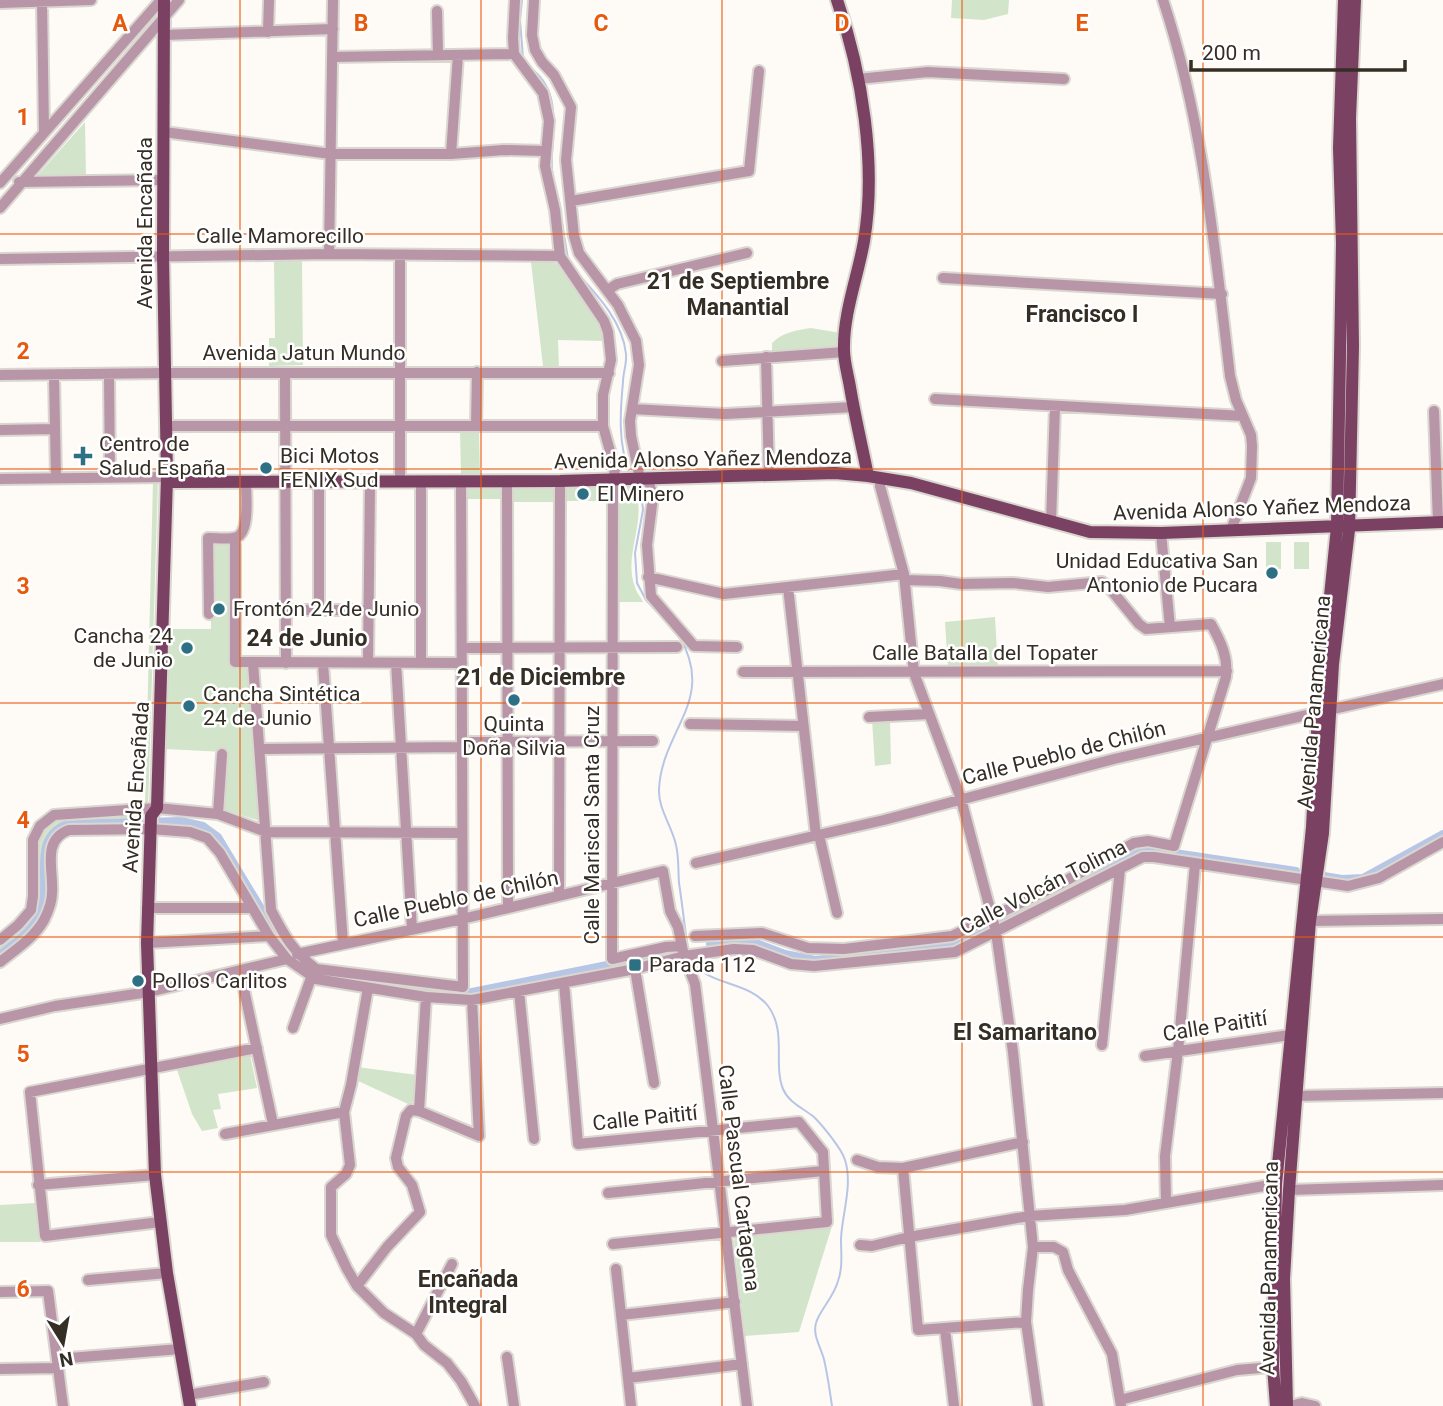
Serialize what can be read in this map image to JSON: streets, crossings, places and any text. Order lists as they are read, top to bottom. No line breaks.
{"streets":{"main road":["Avenida Encañada","Avenida Alonso Yañez Mendoza","Avenida Panamericana"],"street":["Calle Mamorecillo","Avenida Jatun Mundo","Calle Batalla del Topater","Calle Pueblo de Chilón","Calle Mariscal Santa Cruz","Calle Volcán Tolima","Calle Paitití","Calle Pascual Cartagena"]},"crossings":[["Avenida Encañada","Calle Mamorecillo"],["Avenida Encañada","Avenida Jatun Mundo"],["Avenida Encañada","Avenida Alonso Yañez Mendoza"],["Avenida Encañada","Calle Pueblo de Chilón"],["Calle Mamorecillo","Calle Mariscal Santa Cruz"],["Avenida Jatun Mundo","Calle Mariscal Santa Cruz"],["Avenida Alonso Yañez Mendoza","Avenida Panamericana"],["Avenida Alonso Yañez Mendoza","Calle Mariscal Santa Cruz"],["Avenida Panamericana","Calle Pueblo de Chilón"],["Avenida Panamericana","Calle Volcán Tolima"],["Avenida Panamericana","Calle Paitití"],["Calle Pueblo de Chilón","Calle Mariscal Santa Cruz"],["Calle Pueblo de Chilón","Calle Volcán Tolima"],["Calle Pueblo de Chilón","Calle Pascual Cartagena"],["Calle Mariscal Santa Cruz","Calle Volcán Tolima"],["Calle Mariscal Santa Cruz","Calle Pascual Cartagena"],["Calle Volcán Tolima","Calle Paitití"],["Calle Volcán Tolima","Calle Pascual Cartagena"],["Calle Paitití","Calle Pascual Cartagena"]],"districts":["21 de Septiembre Manantial","Francisco I","24 de Junio","21 de Diciembre","El Samaritano","Encañada Integral"],"places":{"health":["Centro de Salud España"],"other":["Bici Motos FENIX Sud","El Minero","Unidad Educativa San Antonio de Pucara","Frontón 24 de Junio","Cancha 24 de Junio","Quinta Doña Silvia","Cancha Sintética 24 de Junio","Pollos Carlitos"],"transit":["Parada 112"]},"scale_bar":"200 m","north":"bottom","grid":{"columns":["A","B","C","D","E"],"rows":["1","2","3","4","5","6"]}}
